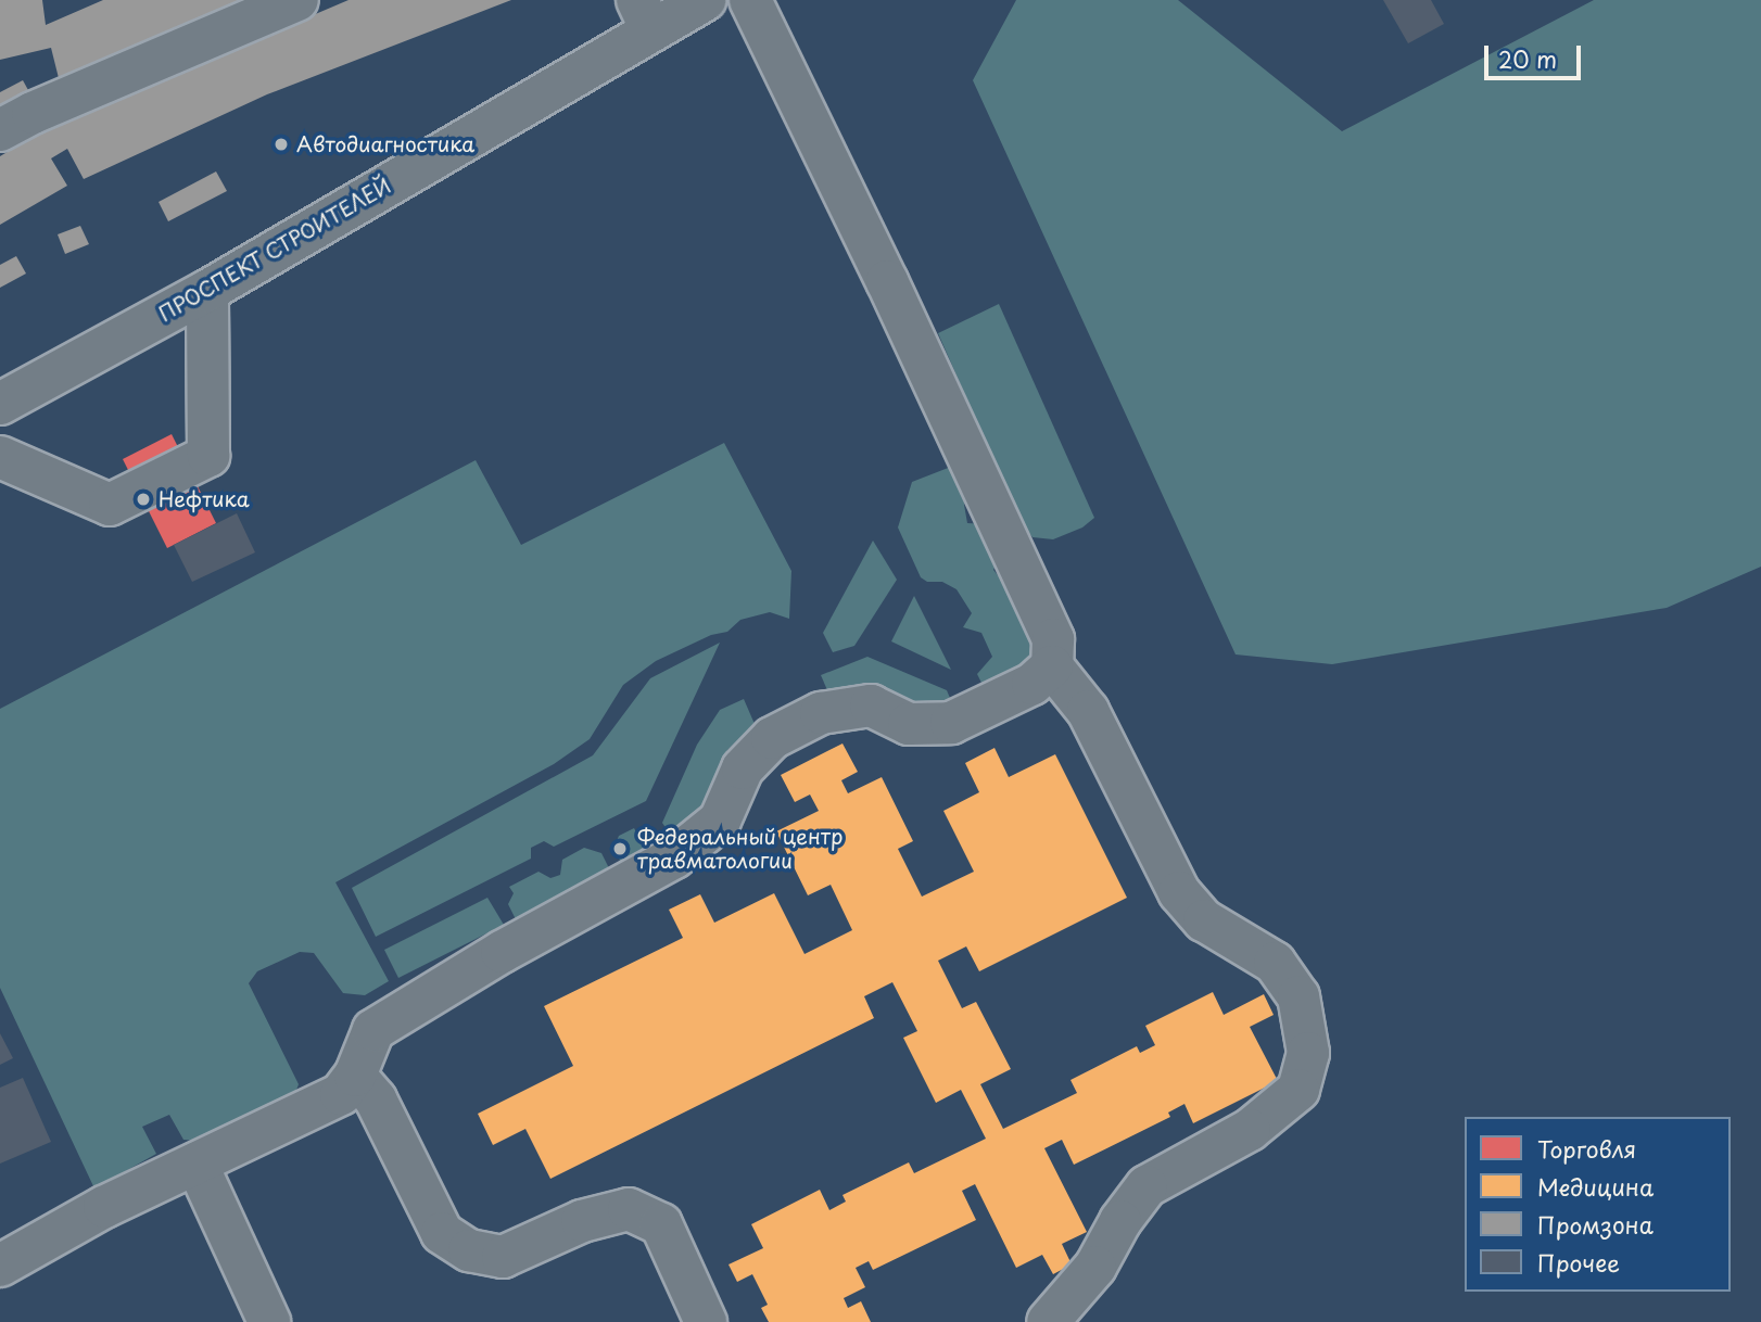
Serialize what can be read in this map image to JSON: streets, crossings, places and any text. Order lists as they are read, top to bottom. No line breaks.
{"streets":{"street":["ПРОСПЕКТ СТРОИТЕЛЕЙ"]},"places":["Автодиагностика","Нефтика","Федеральный центр травматологии"],"legend":["Торговля","Медицина","Промзона","Прочее"],"scale_bar":"20 m"}
